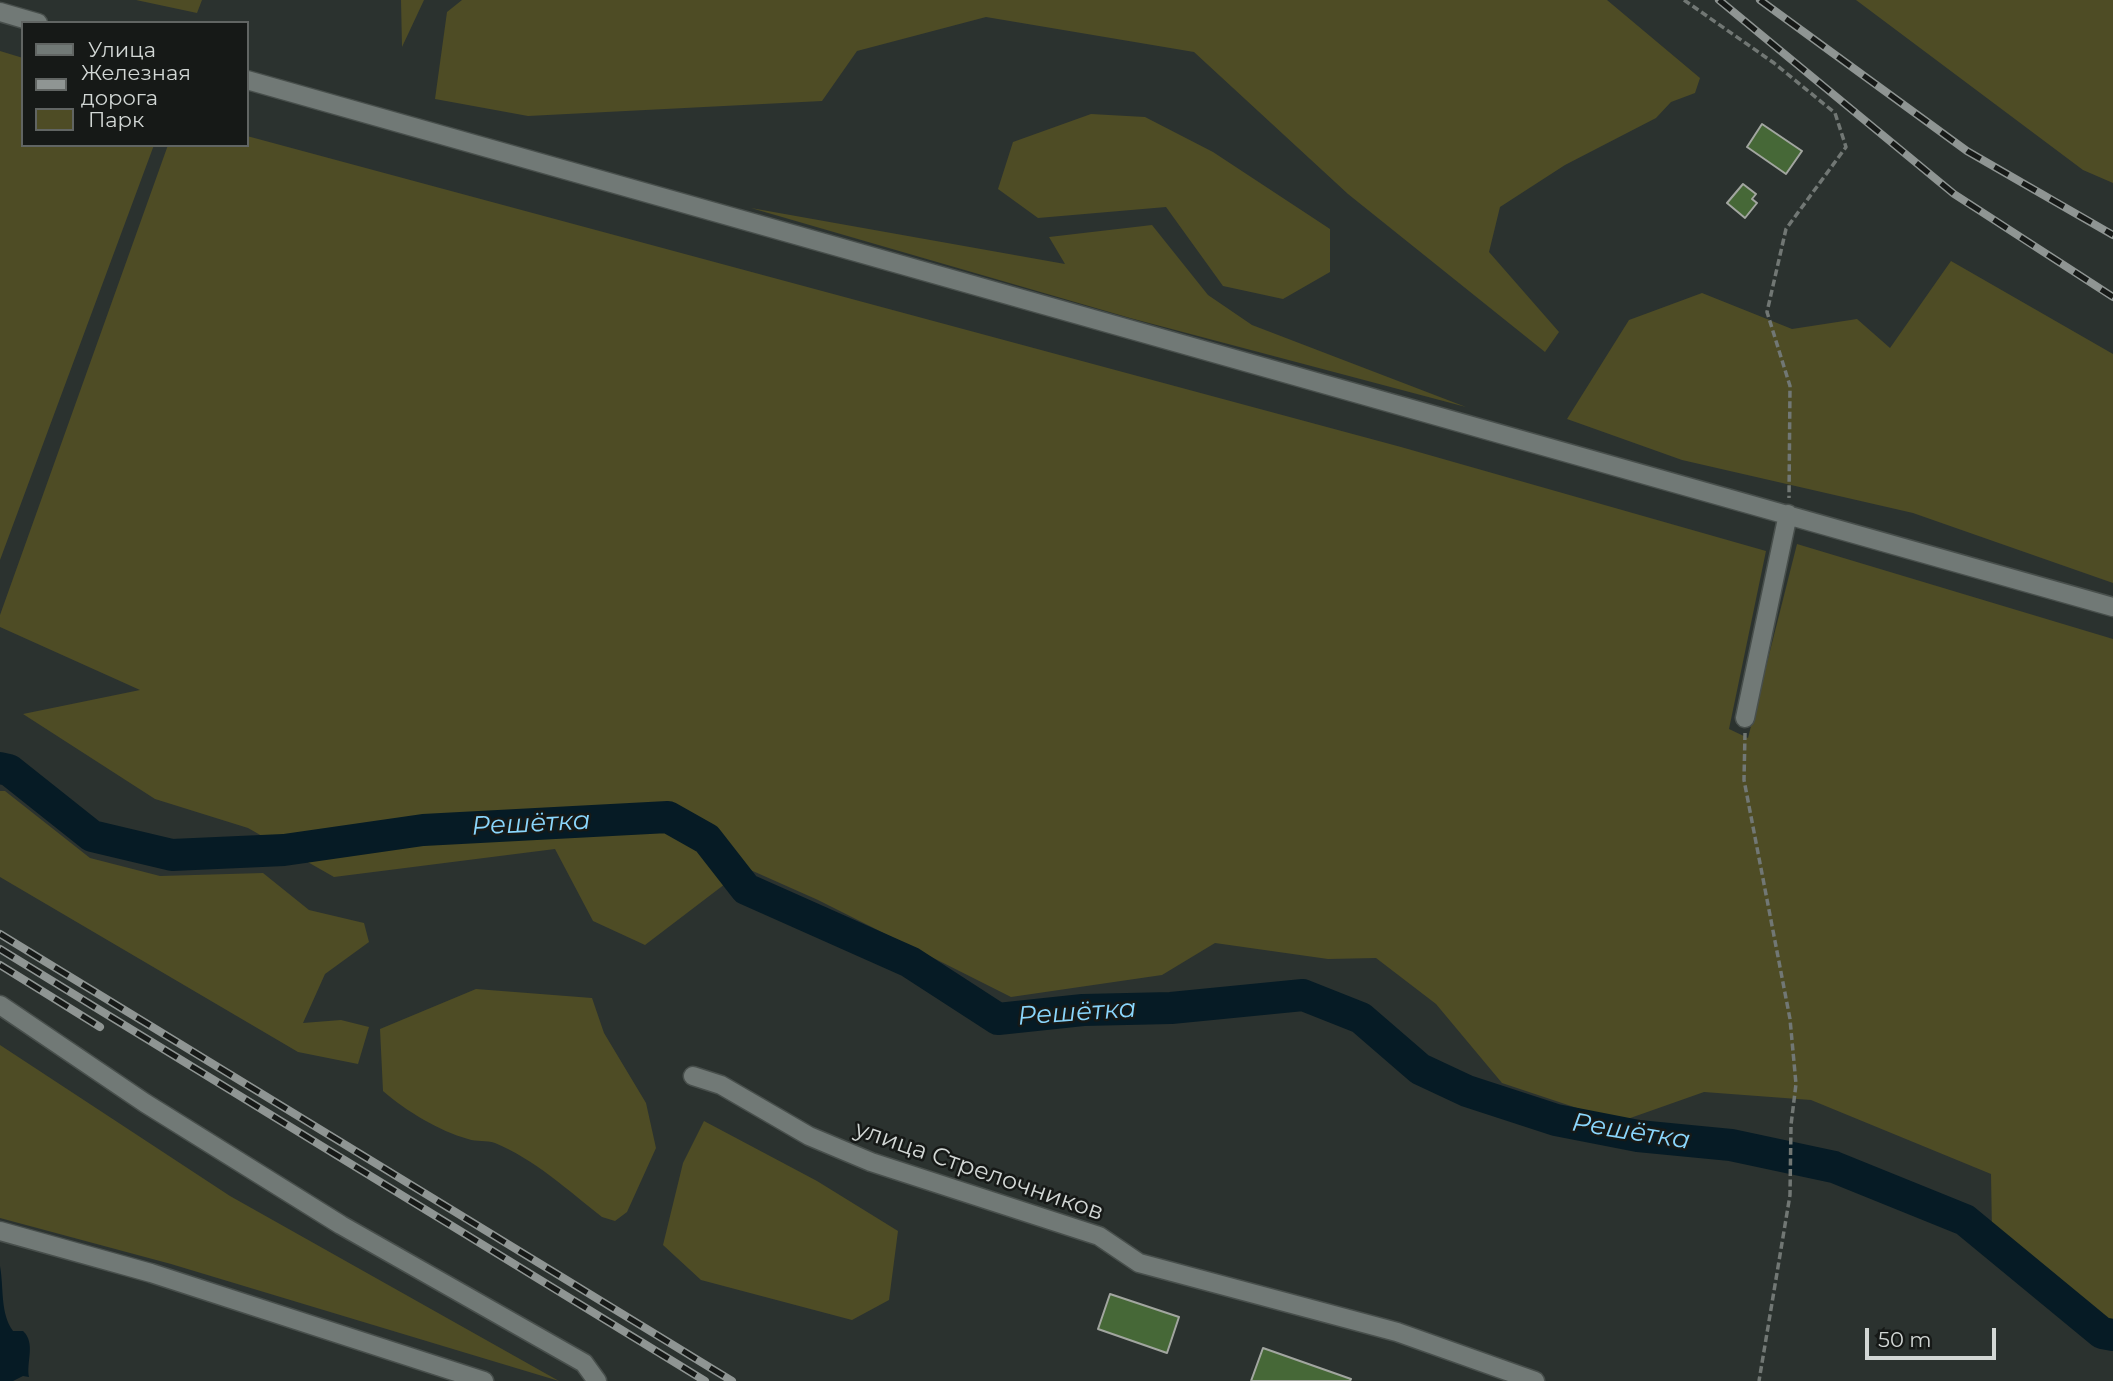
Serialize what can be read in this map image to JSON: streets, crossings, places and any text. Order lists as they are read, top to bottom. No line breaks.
{"streets":{"street":["улица Стрелочников"]},"water":["Решётка"],"legend":["Улица","Железная дорога","Парк"],"scale_bar":"50 m"}
